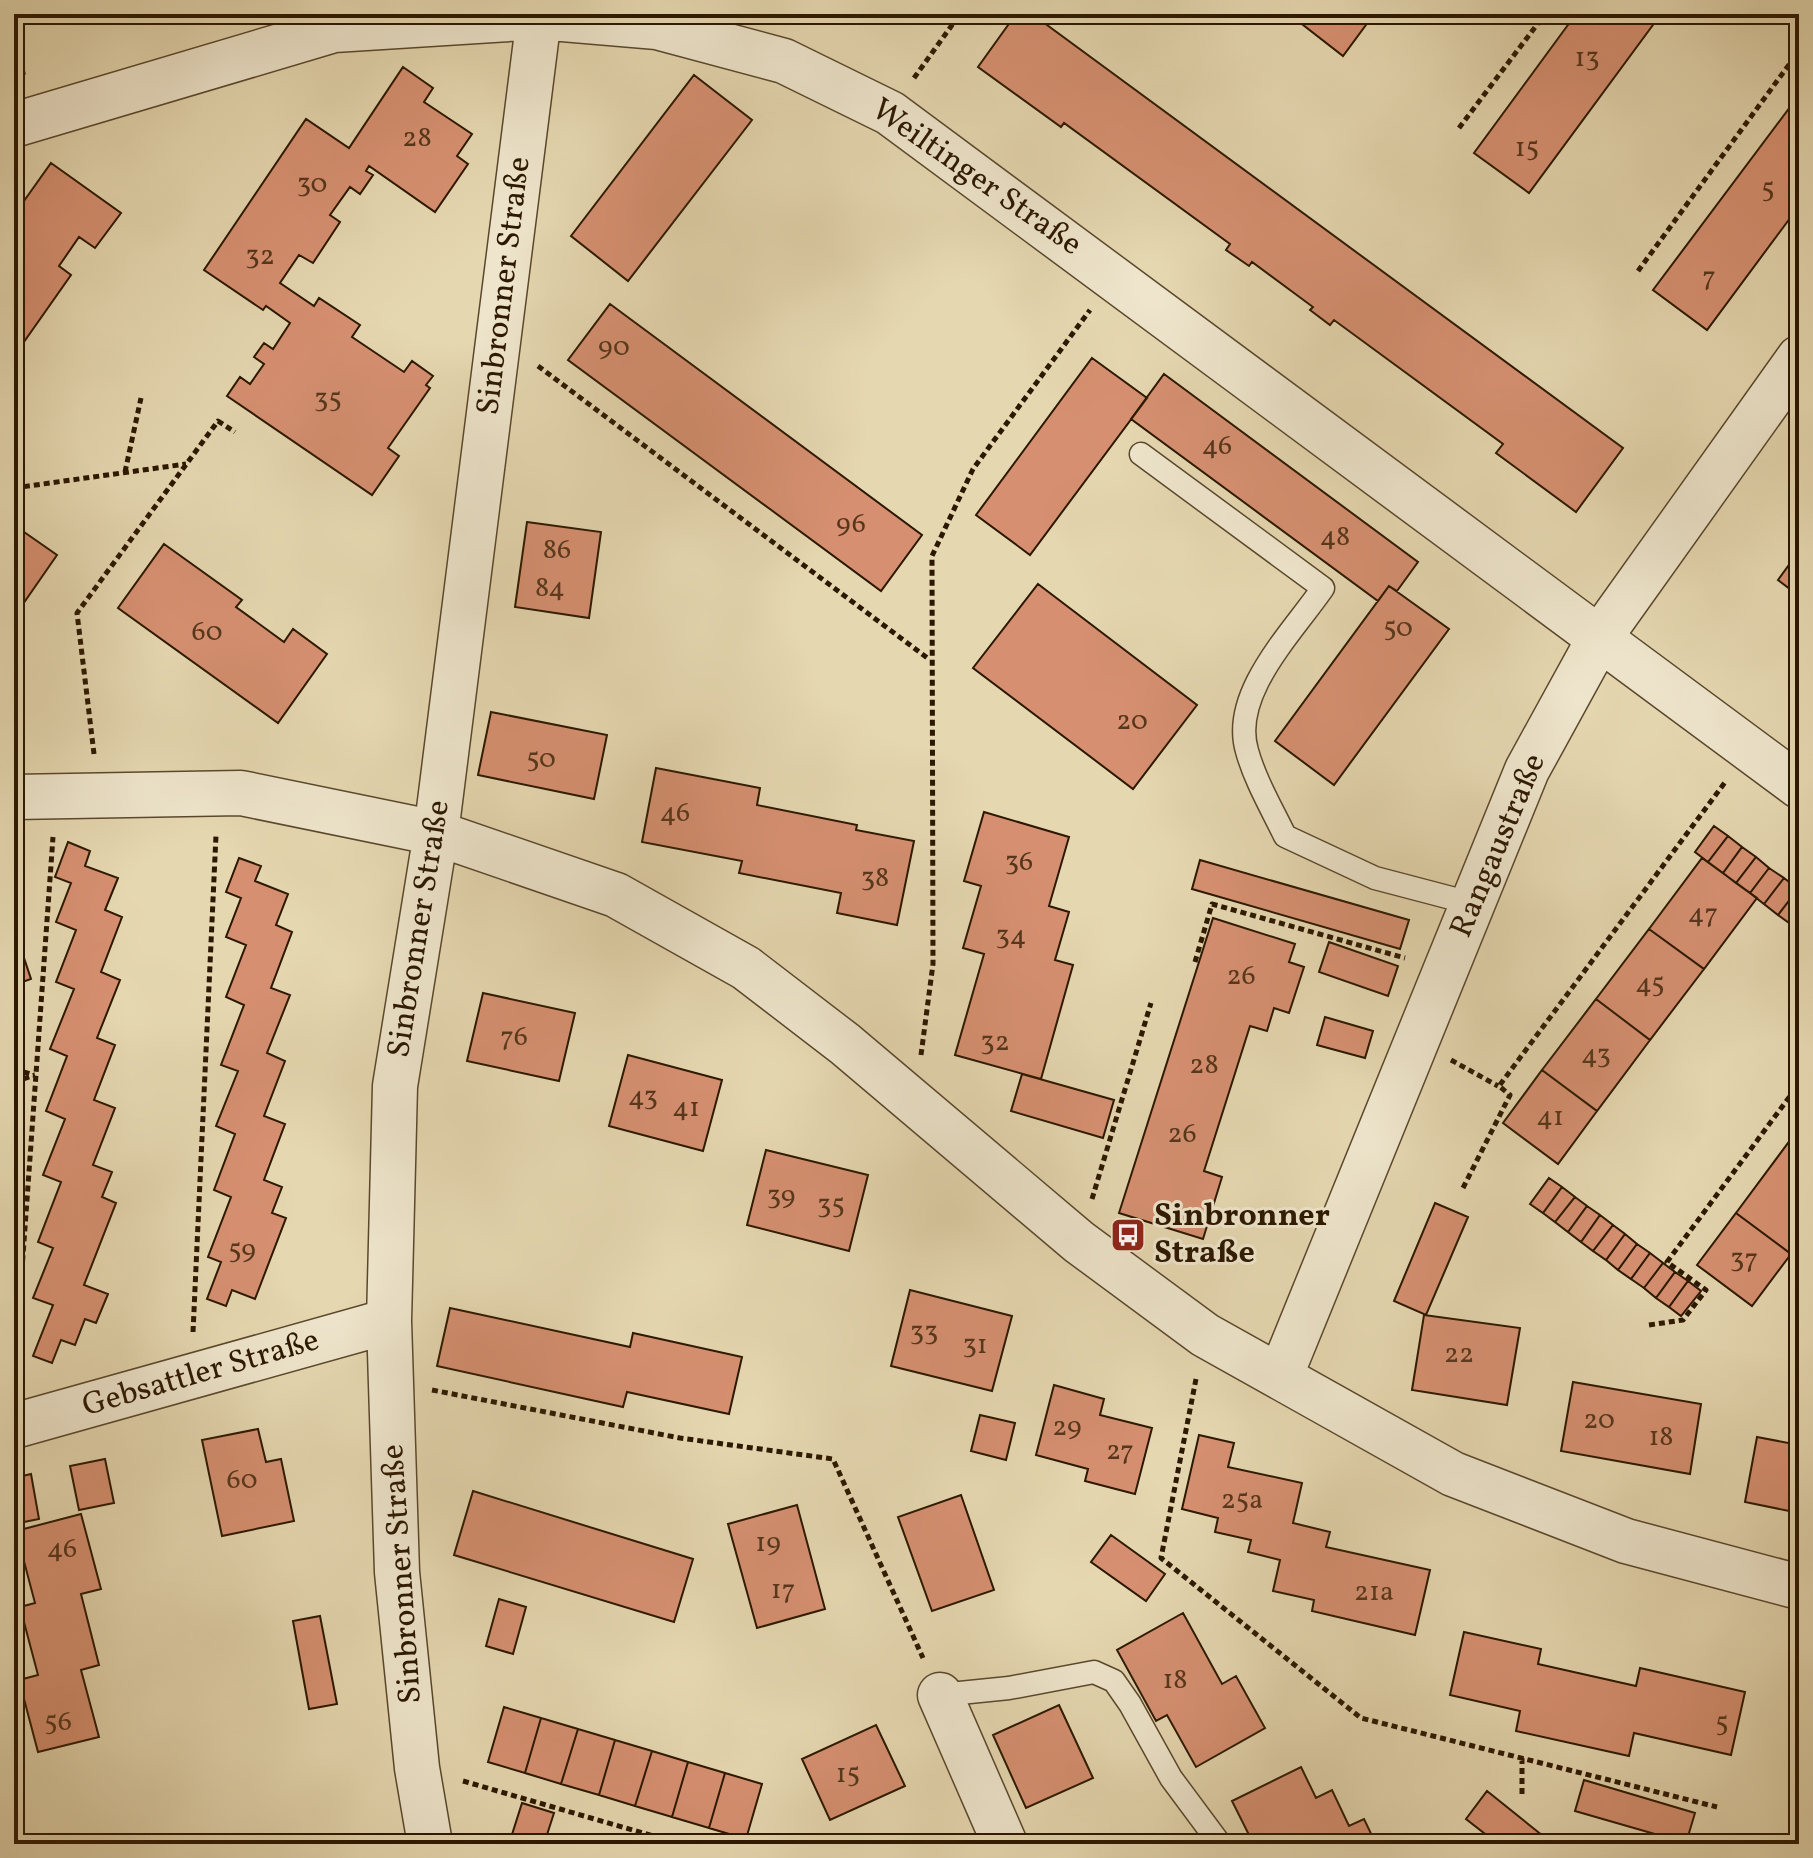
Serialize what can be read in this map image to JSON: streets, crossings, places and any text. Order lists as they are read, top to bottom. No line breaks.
{"streets":{"street":["Weiltinger Straße","Sinbronner Straße","Rangaustraße","Gebsattler Straße"]},"crossings":[["Weiltinger Straße","Sinbronner Straße"],["Weiltinger Straße","Rangaustraße"],["Sinbronner Straße","Gebsattler Straße"]],"places":{"bus stop":["Sinbronner Straße"]},"house_numbers":["13","28","15","30","5","32","7","90","35","46","96","48","86","84","50","60","20","50","46","36","38","47","34","26","45","76","32","43","28","43","41","41","26","39","35","59","37","33","31","22","20","29","18","27","60","25a","19","46","17","21a","18","56","5","15"]}
